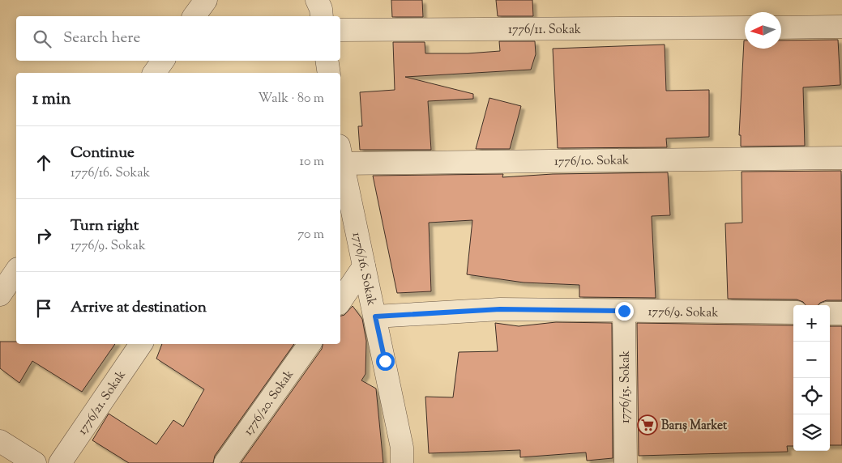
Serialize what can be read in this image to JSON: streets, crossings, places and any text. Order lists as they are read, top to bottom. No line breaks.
{"streets":{"street":["1776/11. Sokak","1776/10. Sokak","1776/16. Sokak","1776/9. Sokak","1776/15. Sokak","1776/21. Sokak","1776/20. Sokak"]},"crossings":[["1776/16. Sokak","1776/9. Sokak"],["1776/9. Sokak","1776/15. Sokak"]],"places":{"supermarket":["Barış Market"]},"north":"left","page":{"search":"Search here","heading":["1 min","Walk · 80 m"],"list":[["Continue","1776/16. Sokak","10 m"],["Turn right","1776/9. Sokak","70 m"],"Arrive at destination"],"map_buttons":["+","−"]}}
